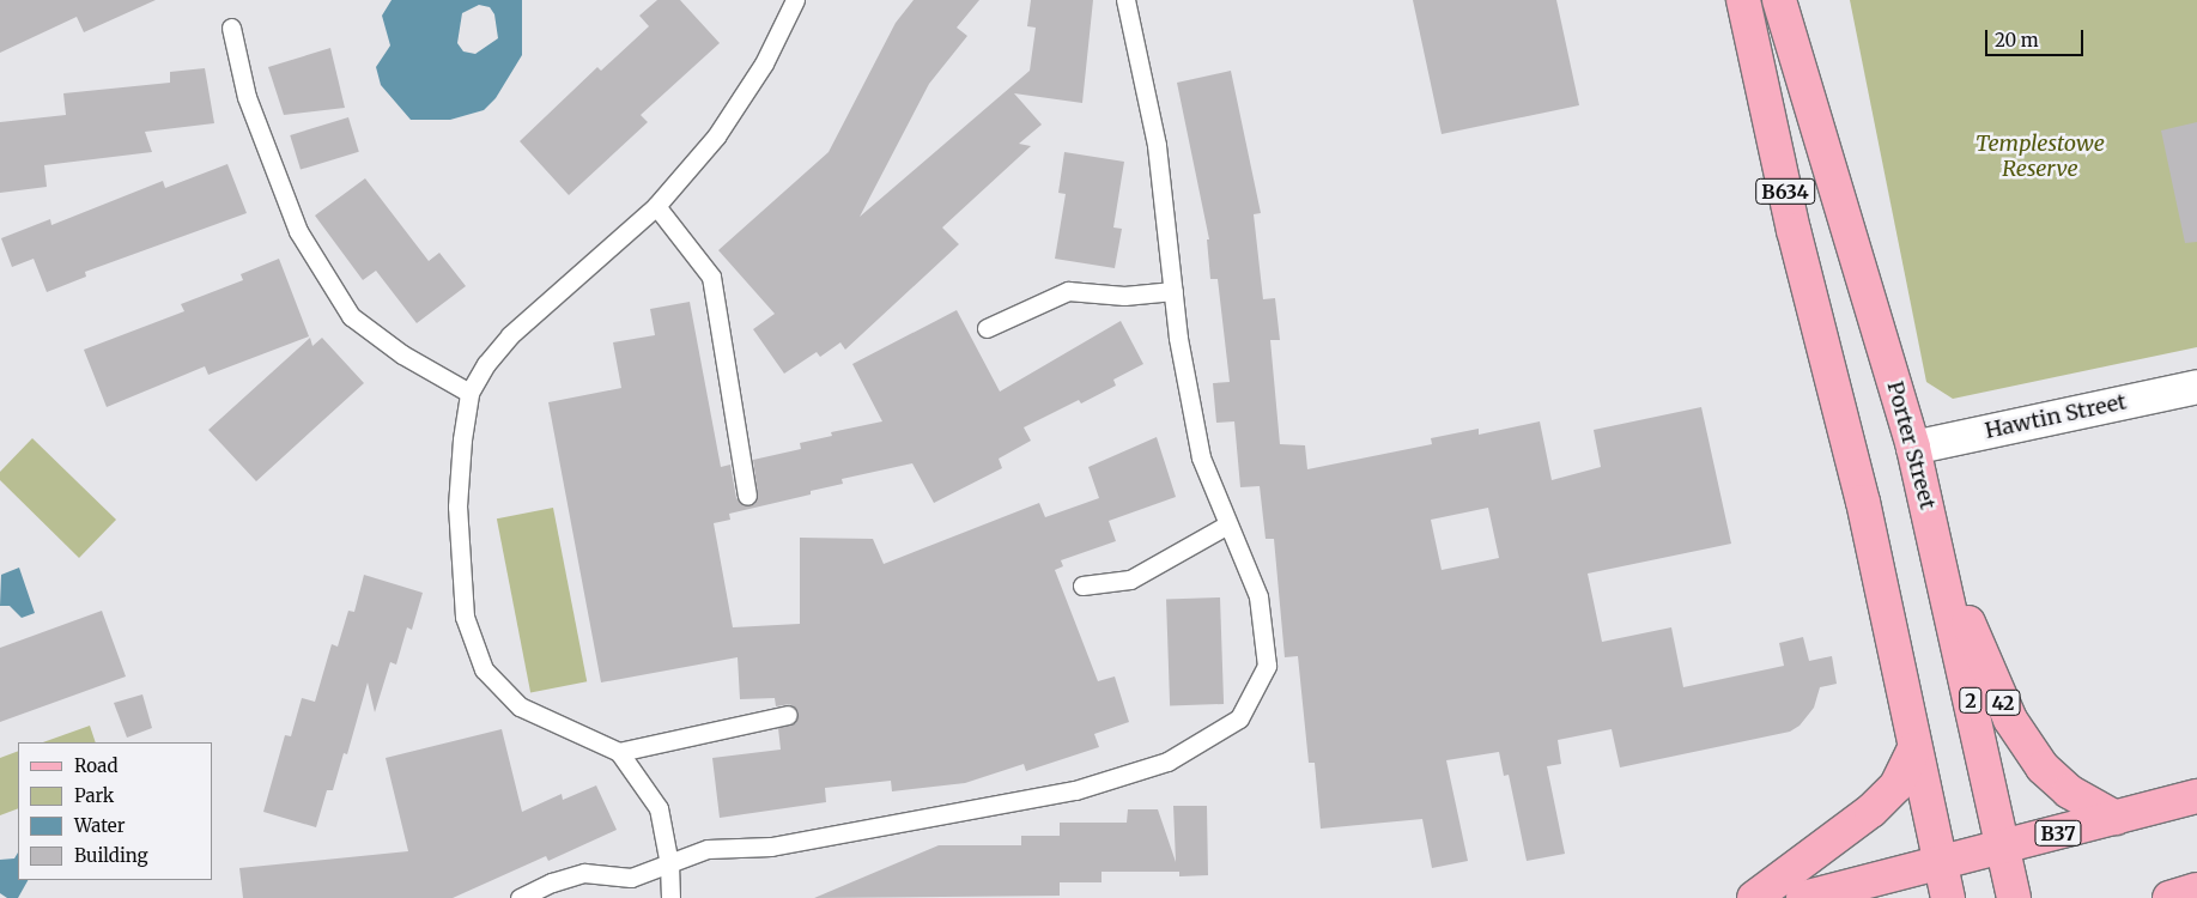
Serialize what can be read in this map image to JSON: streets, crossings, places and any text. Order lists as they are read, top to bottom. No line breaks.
{"streets":{"main road":["B634","Porter Street","2","42","B37"],"street":["Hawtin Street"]},"crossings":[["Hawtin Street","Porter Street"],["Porter Street","42"],["Porter Street","B37"],["42","B37"]],"parks":["Templestowe Reserve"],"legend":["Road","Park","Water","Building"],"scale_bar":"20 m"}
